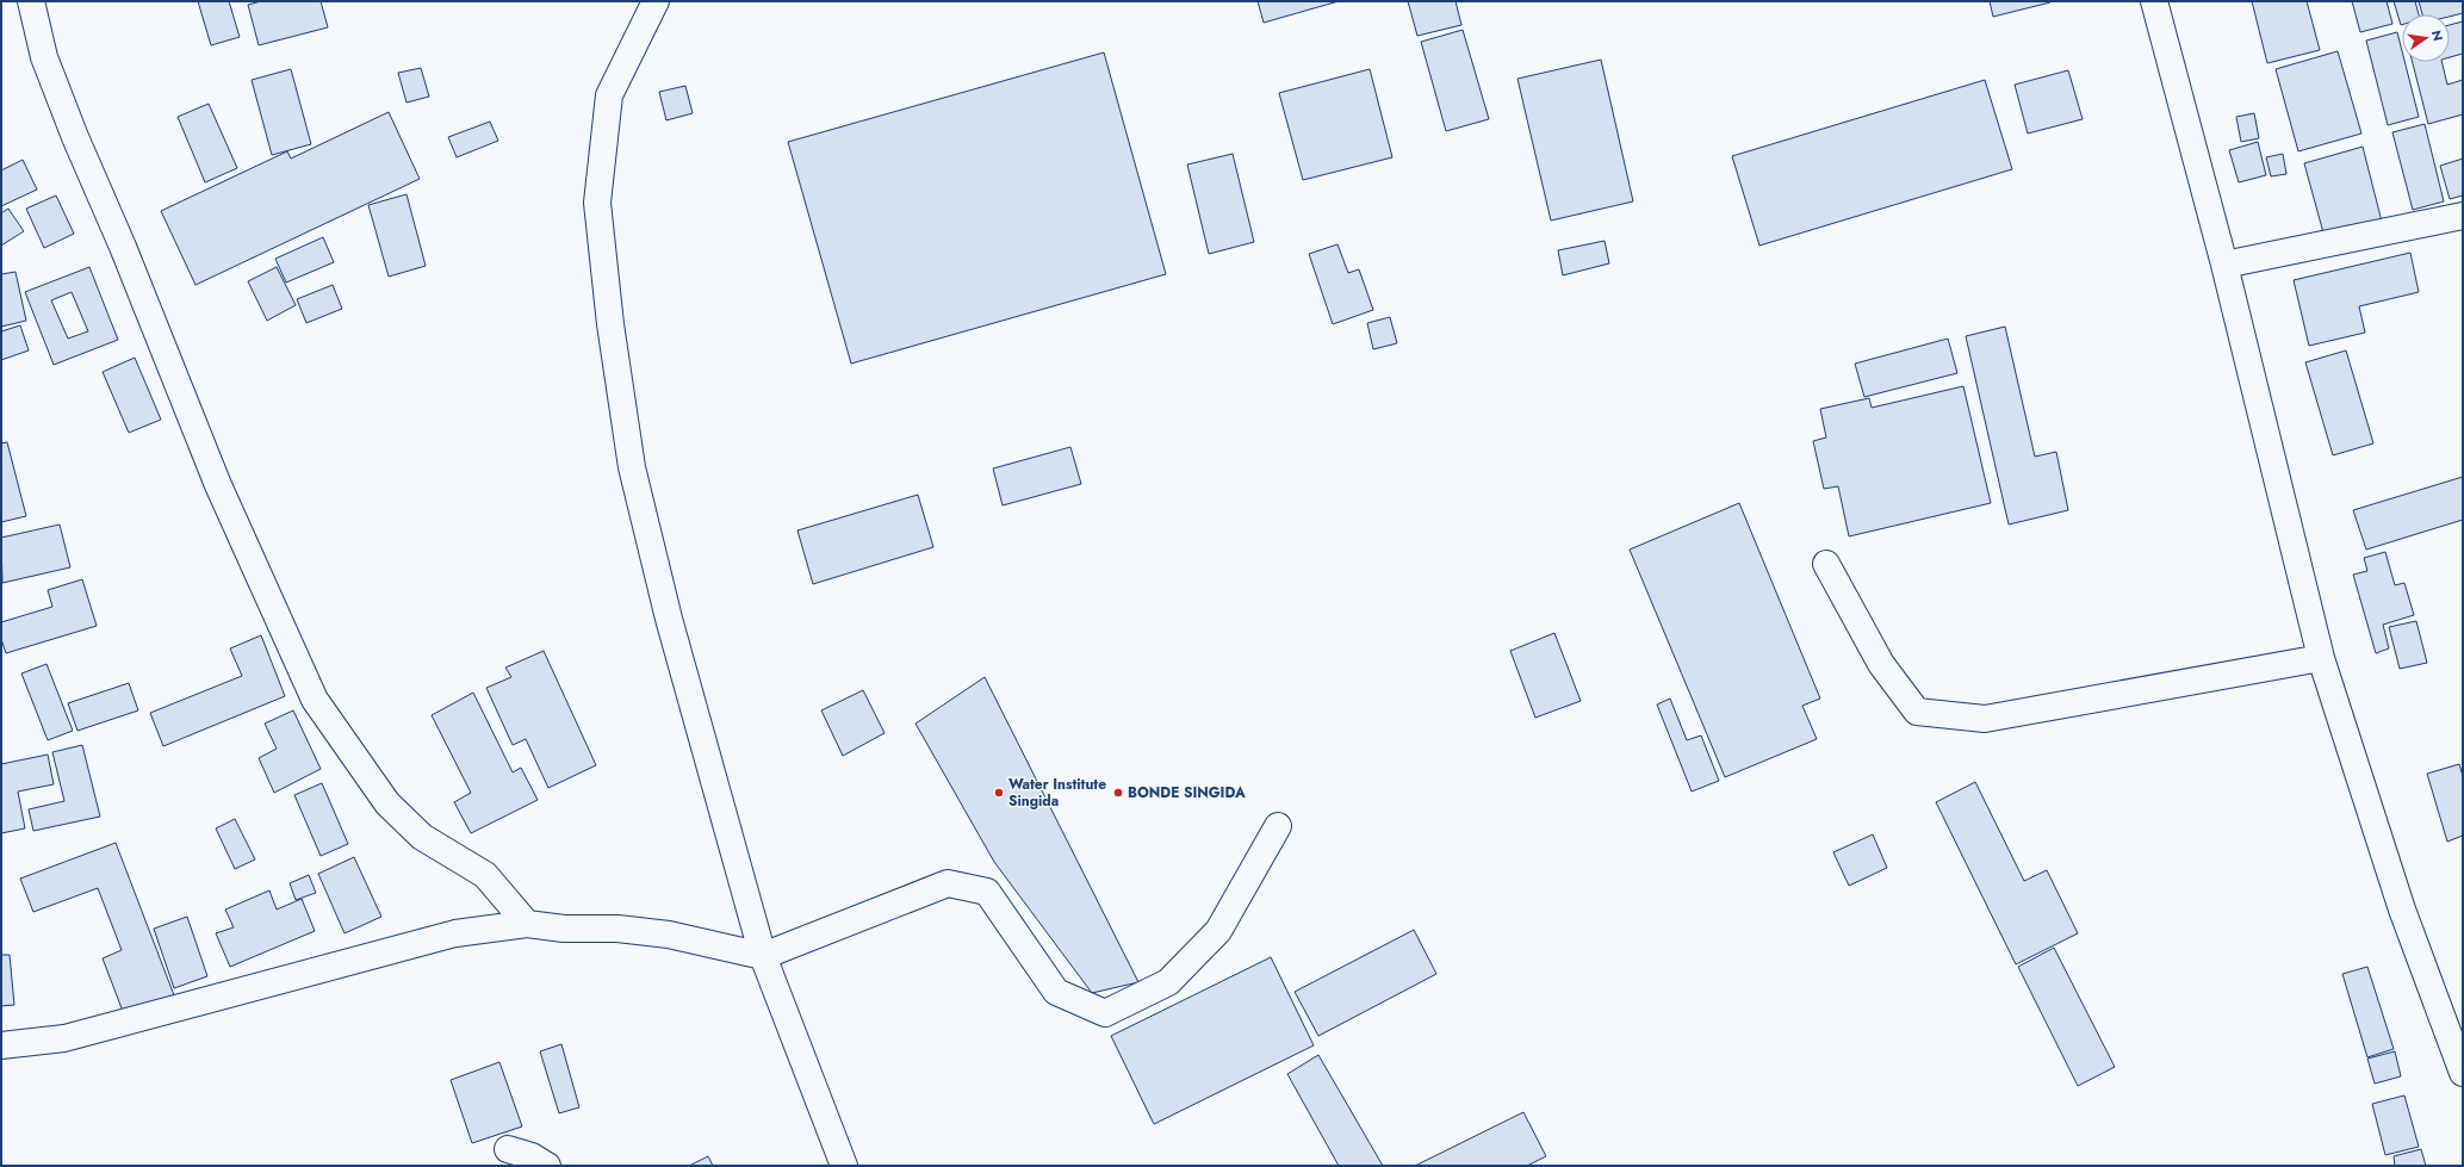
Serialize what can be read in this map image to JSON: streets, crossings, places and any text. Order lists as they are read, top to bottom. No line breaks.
{"places":["Water Institute Singida","BONDE SINGIDA"],"north":"right"}
